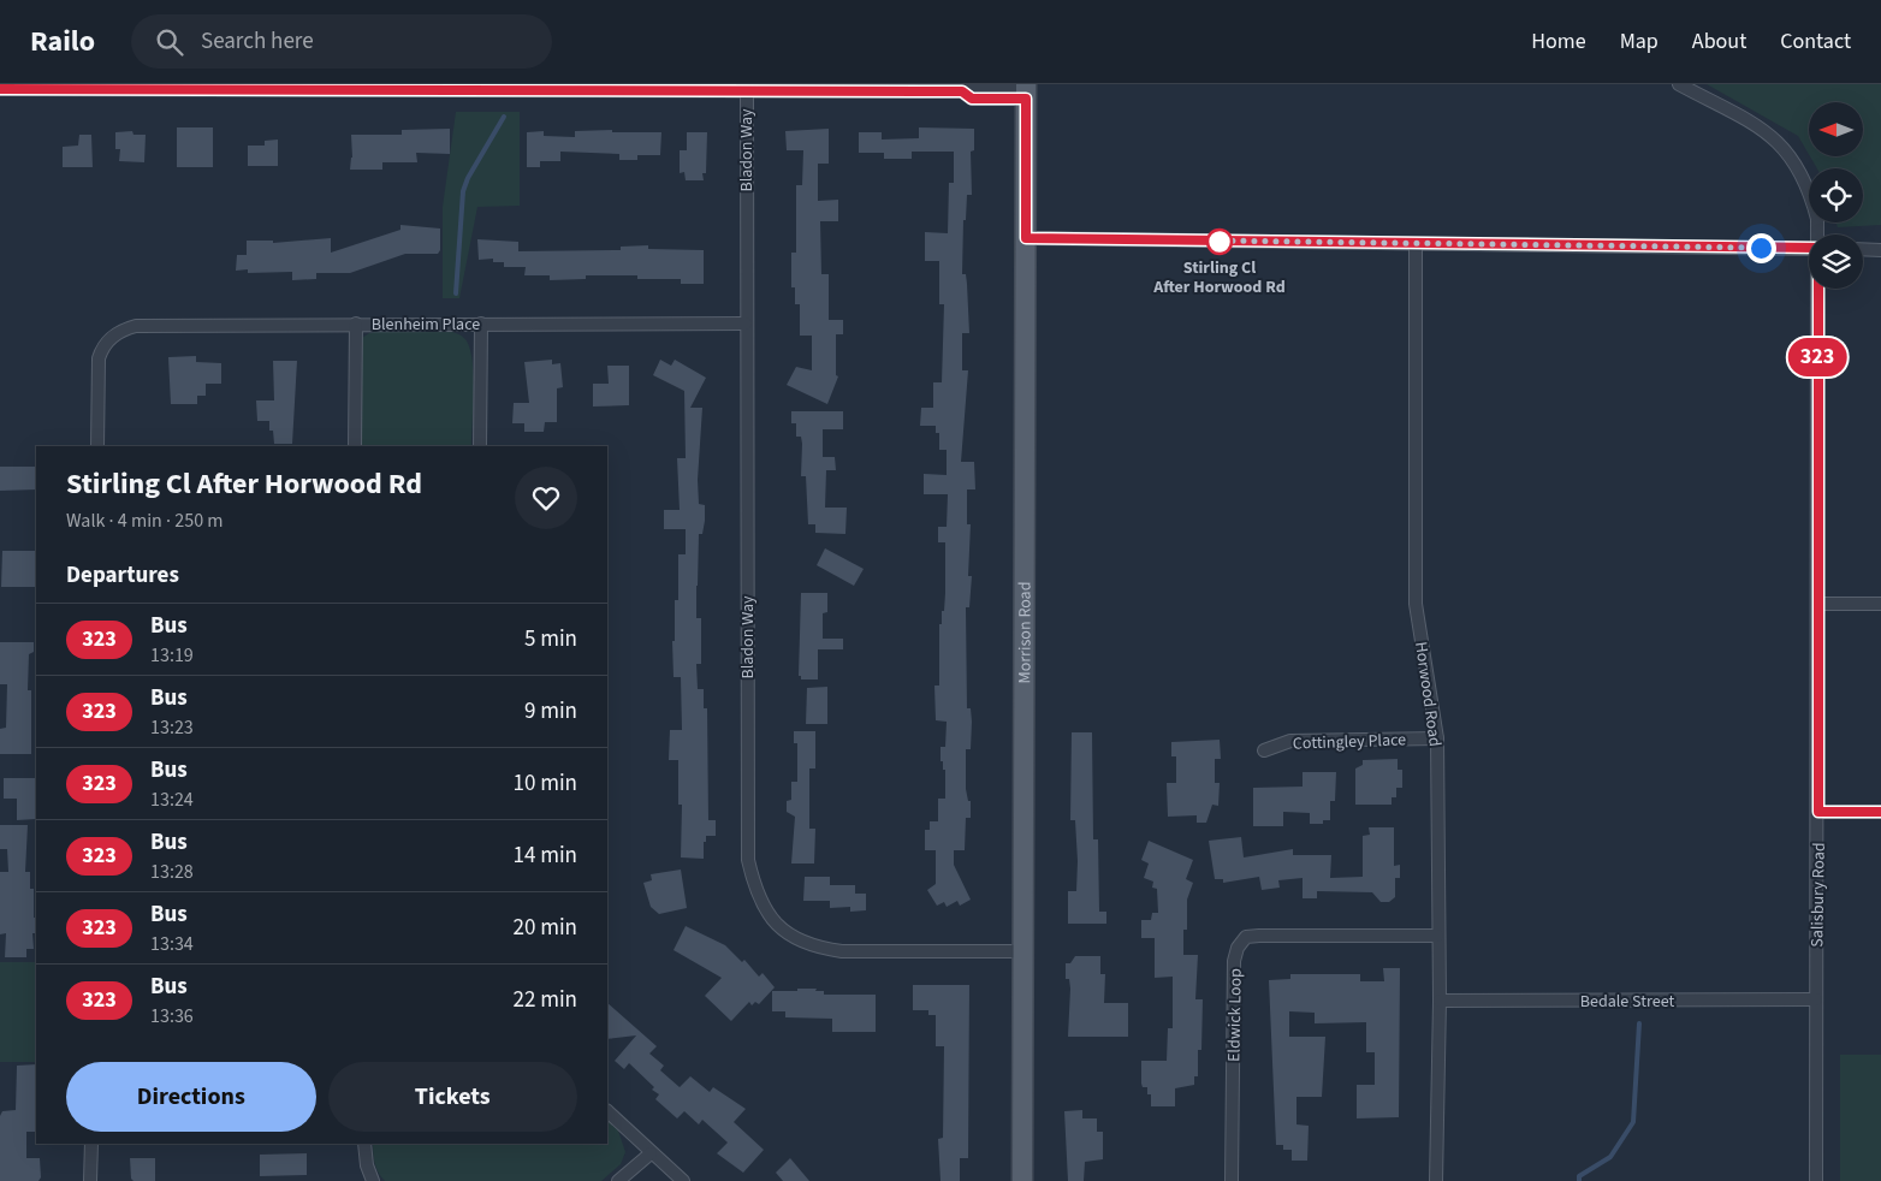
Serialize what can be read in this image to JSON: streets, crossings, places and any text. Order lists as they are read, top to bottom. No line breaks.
{"streets":{"main road":["Morrison Road"],"street":["Bladon Way","Blenheim Place","Horwood Road","Cottingley Place","Salisbury Road","Bedale Street","Eldwick Loop"]},"crossings":[["Bladon Way","Blenheim Place"],["Bladon Way","Morrison Road"],["Horwood Road","Cottingley Place"],["Horwood Road","Bedale Street"],["Horwood Road","Eldwick Loop"],["Salisbury Road","Bedale Street"]],"places":["Stirling Cl After Horwood Rd"],"lines":["bus line 323"],"north":"left","page":{"header":"Railo","search":"Search here","nav":["Home","Map","About","Contact"],"on_map":"323","heading":[["Stirling Cl After Horwood Rd","Walk · 4 min · 250 m"],"Departures"],"list":[{"mark":"323","name":"Bus","note":"13:19","value":"5 min"},{"mark":"323","name":"Bus","note":"13:23","value":"9 min"},{"mark":"323","name":"Bus","note":"13:24","value":"10 min"},{"mark":"323","name":"Bus","note":"13:28","value":"14 min"},{"mark":"323","name":"Bus","note":"13:34","value":"20 min"},{"mark":"323","name":"Bus","note":"13:36","value":"22 min"}],"buttons":["Directions","Tickets"]}}
